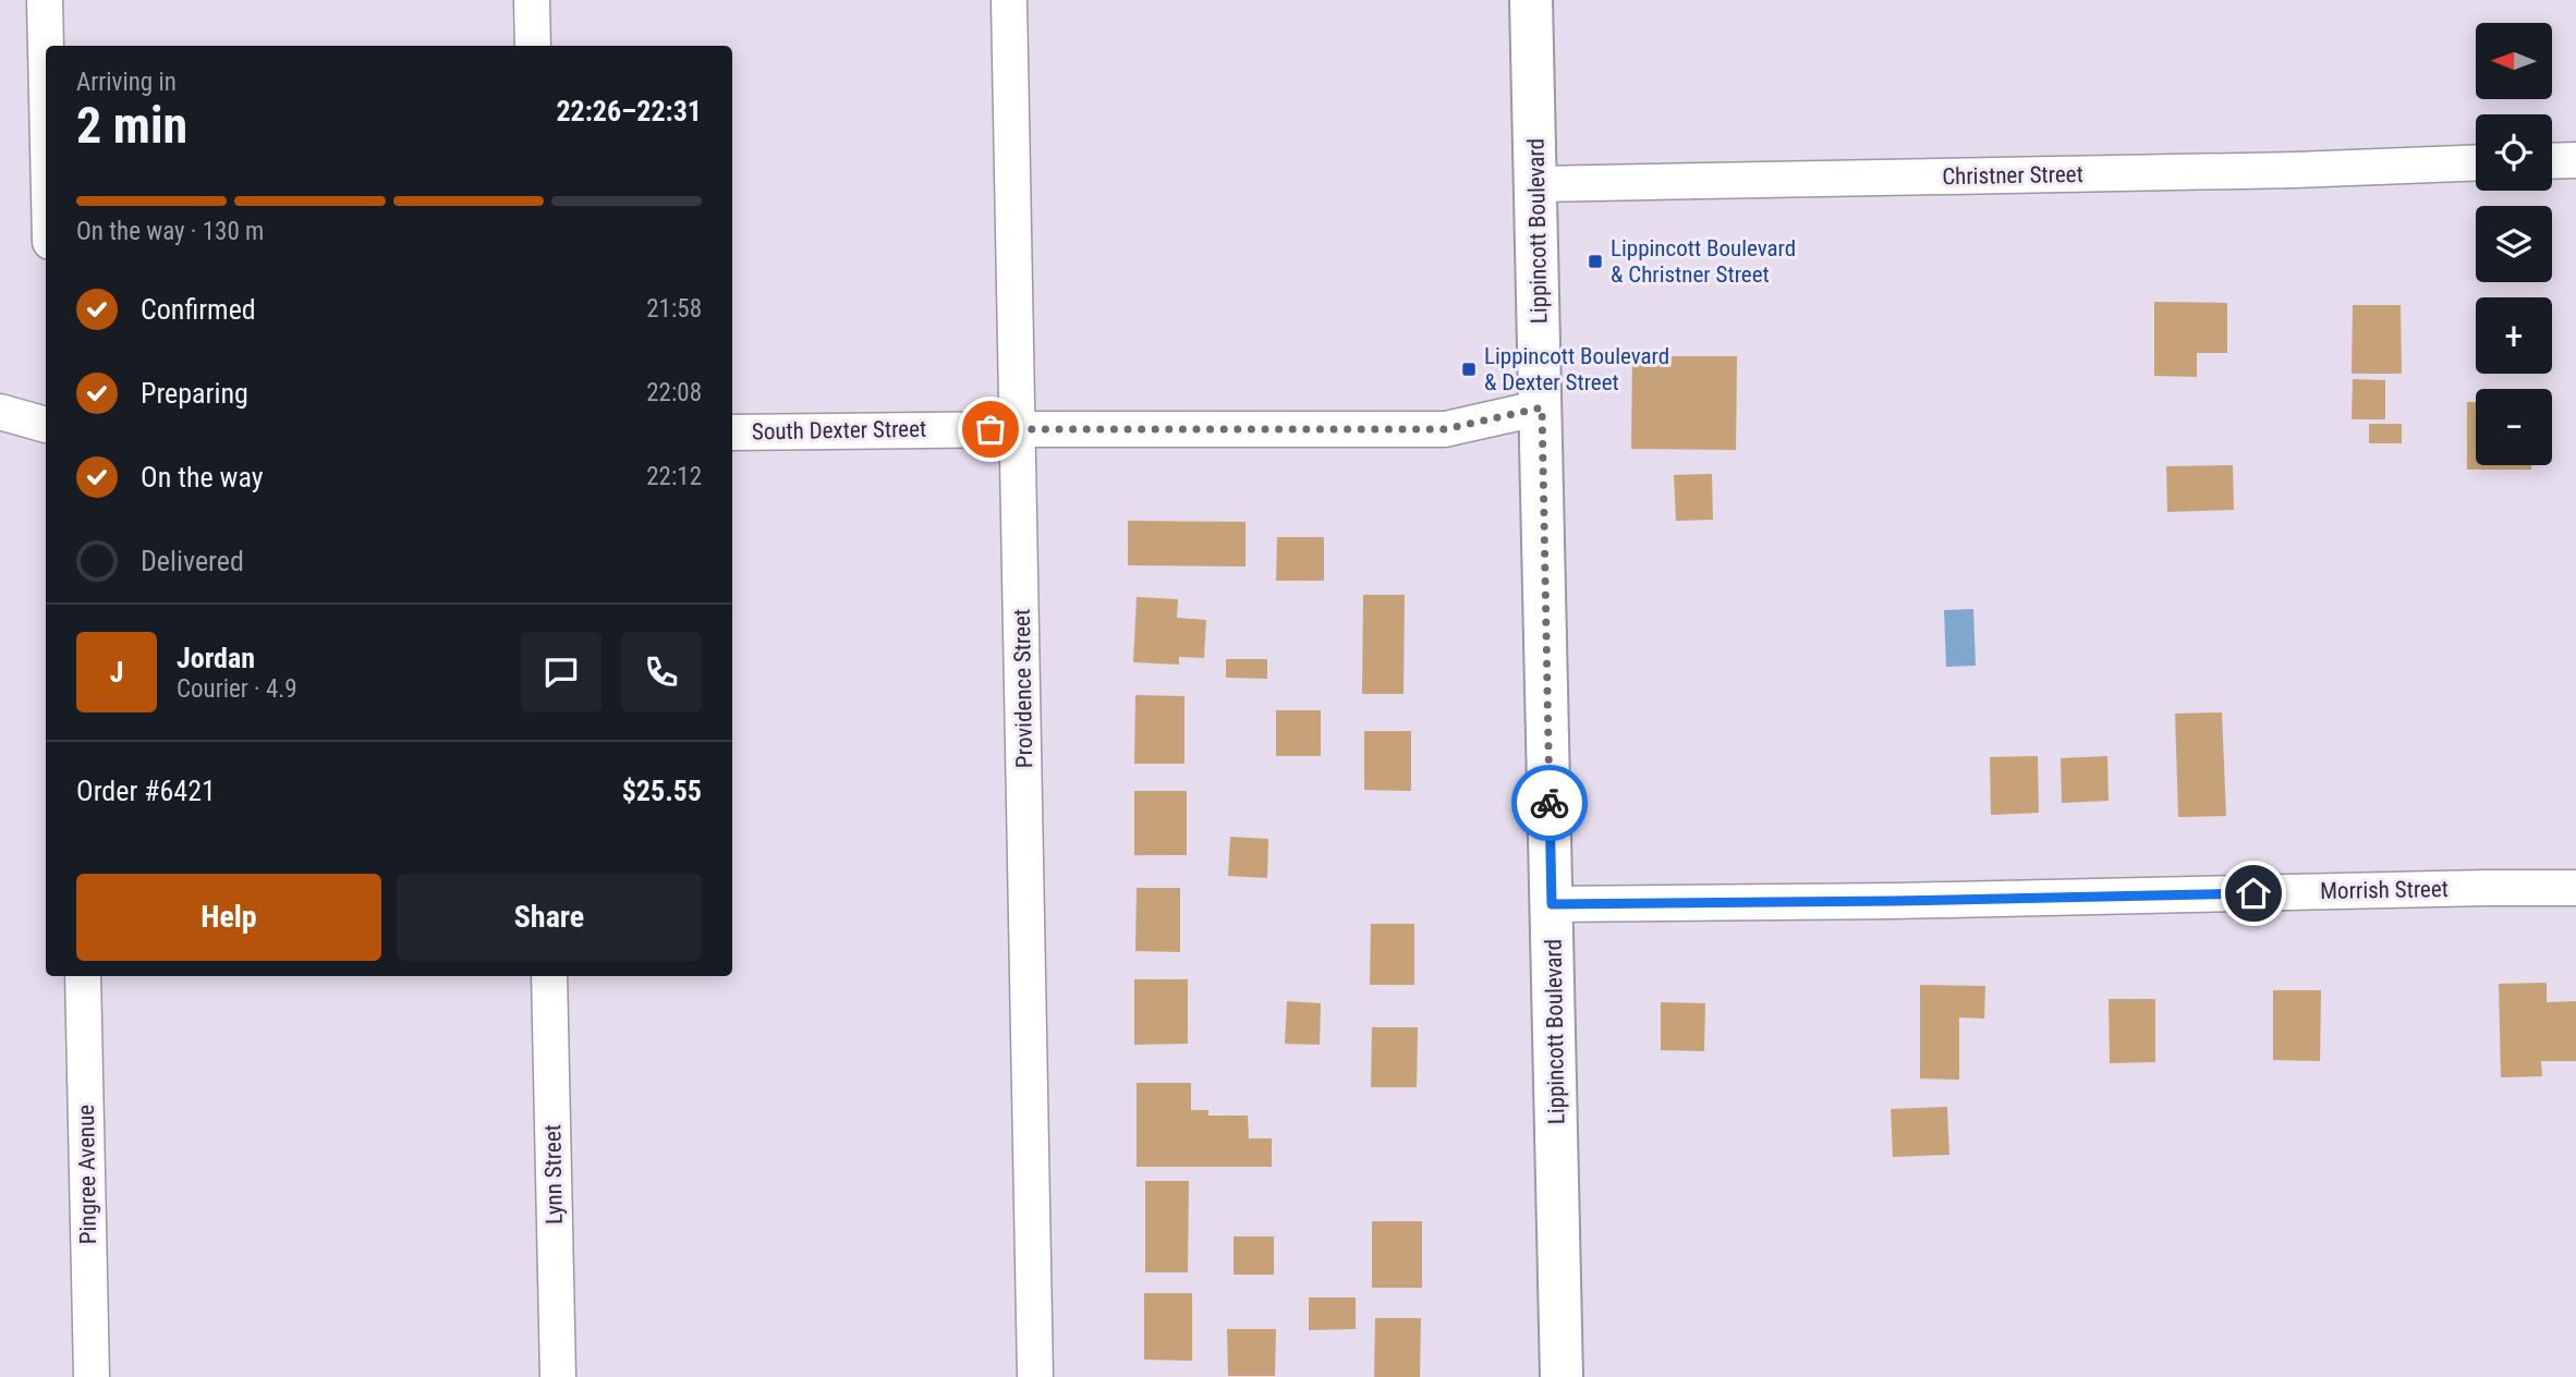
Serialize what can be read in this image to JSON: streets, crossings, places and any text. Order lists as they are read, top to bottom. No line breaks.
{"streets":{"street":["Christner Street","Lippincott Boulevard","South Dexter Street","Providence Street","Morrish Street","Pingree Avenue","Lynn Street"]},"crossings":[["Christner Street","Lippincott Boulevard"],["Lippincott Boulevard","South Dexter Street"],["Lippincott Boulevard","Morrish Street"],["South Dexter Street","Providence Street"]],"places":{"transit":["Lippincott Boulevard & Christner Street","Lippincott Boulevard & Dexter Street"]},"north":"left","page":{"map_buttons":["+","−"],"heading":["2 min","Arriving in","22:26–22:31"],"panel":["Jordan","Courier · 4.9","Order #6421","$25.55"],"bar":"On the way · 130 m","list":[["Confirmed","21:58"],["Preparing","22:08"],["On the way","22:12"],"Delivered"],"round":"J","buttons":["Help","Share"]}}
